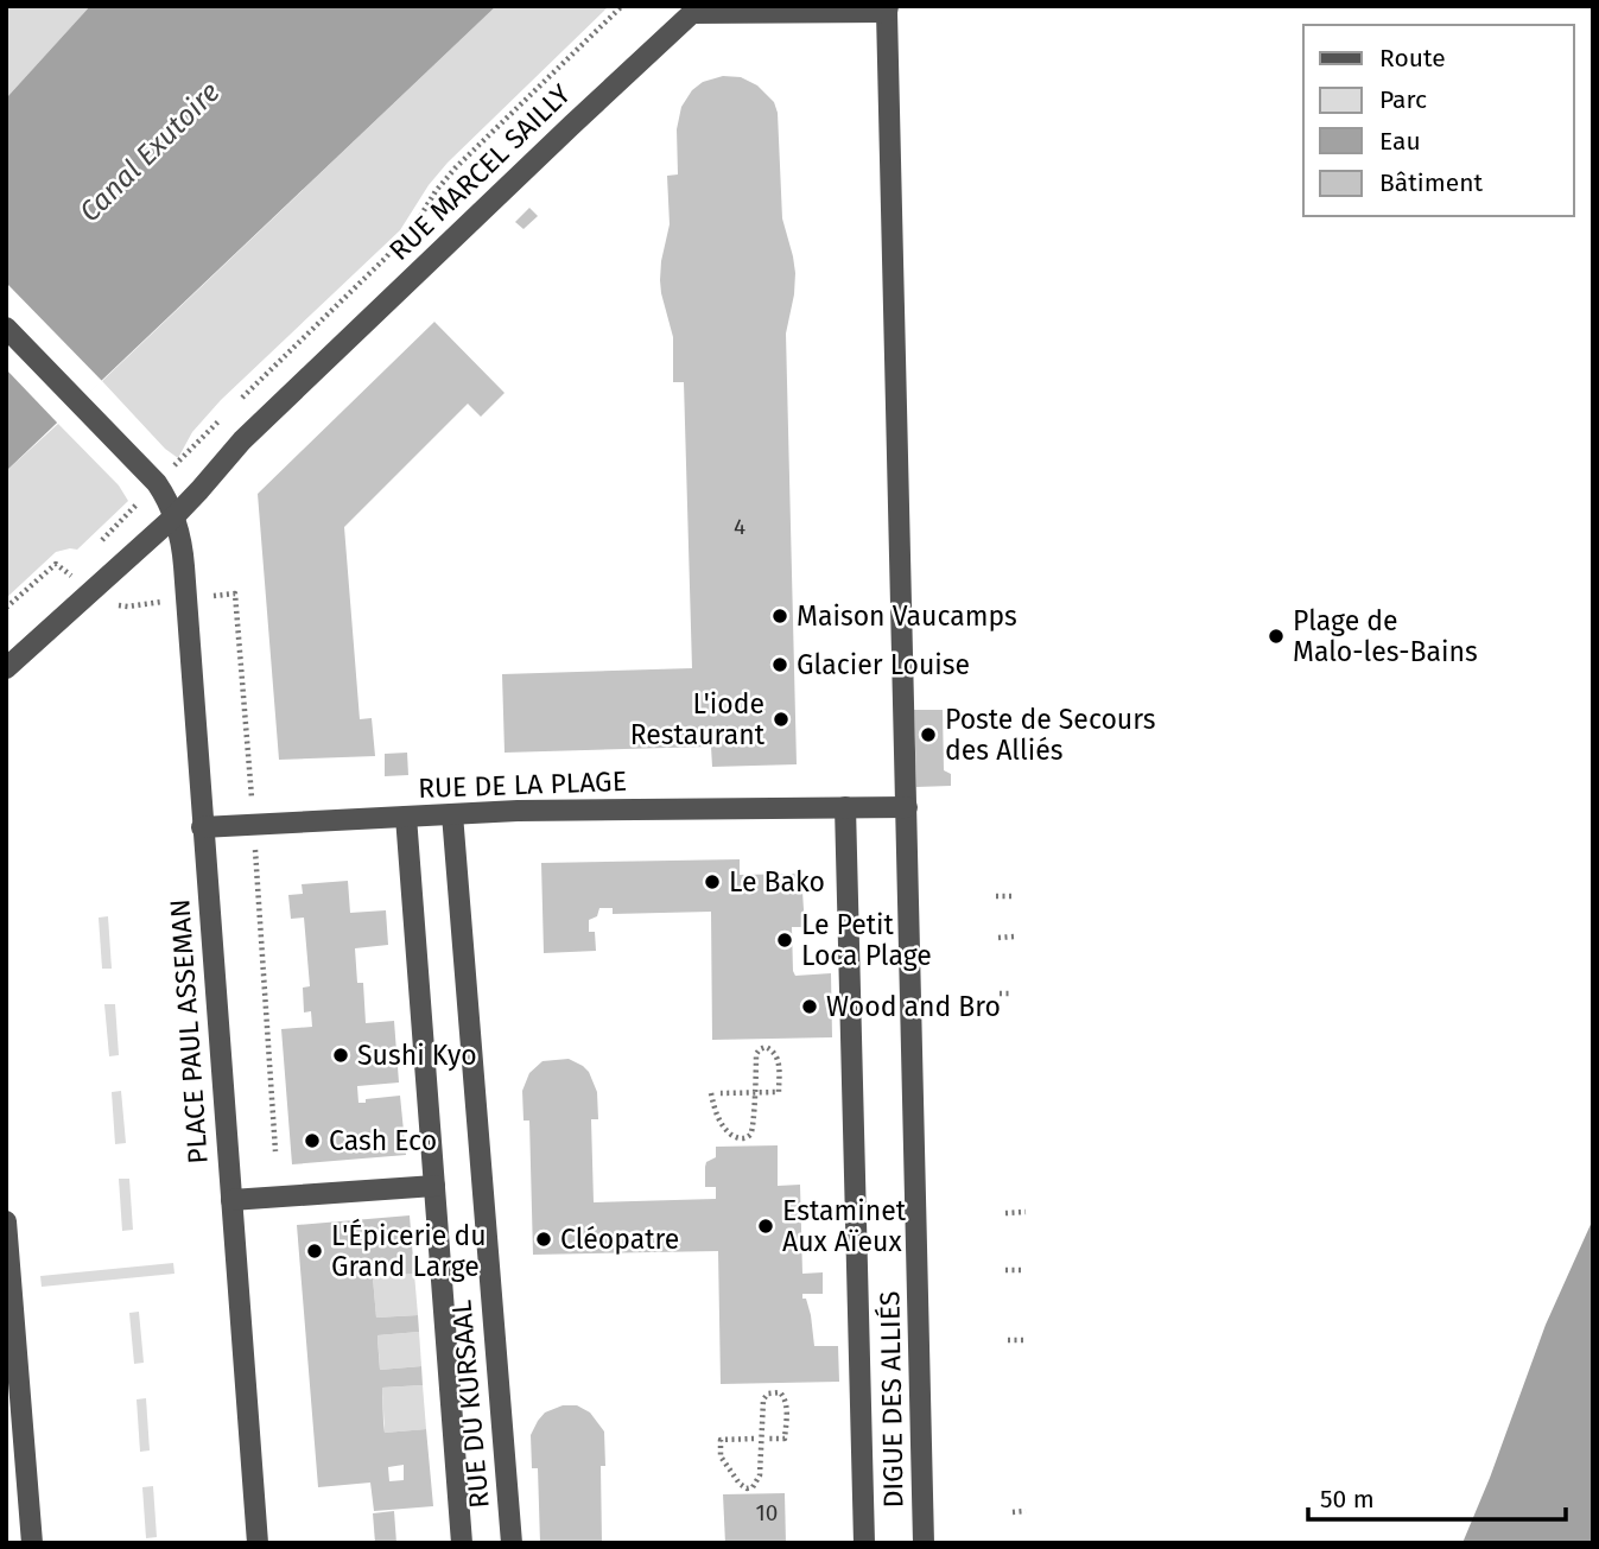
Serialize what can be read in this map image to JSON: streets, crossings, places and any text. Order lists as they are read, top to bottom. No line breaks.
{"streets":{"street":["RUE MARCEL SAILLY","RUE DE LA PLAGE","PLACE PAUL ASSEMAN","DIGUE DES ALLIÉS","RUE DU KURSAAL"]},"crossings":[["RUE MARCEL SAILLY","PLACE PAUL ASSEMAN"],["RUE MARCEL SAILLY","DIGUE DES ALLIÉS"],["RUE DE LA PLAGE","PLACE PAUL ASSEMAN"],["RUE DE LA PLAGE","DIGUE DES ALLIÉS"],["RUE DE LA PLAGE","RUE DU KURSAAL"]],"water":["Canal Exutoire"],"places":["Maison Vaucamps","Plage de Malo-les-Bains","Glacier Louise","L'iode Restaurant","Poste de Secours des Alliés","Le Bako","Le Petit Loca Plage","Wood and Bro","Sushi Kyo","Cash Eco","Estaminet Aux Aïeux","Cléopatre","L'Épicerie du Grand Large"],"house_numbers":["4","10"],"legend":["Route","Parc","Eau","Bâtiment"],"scale_bar":"50 m"}
